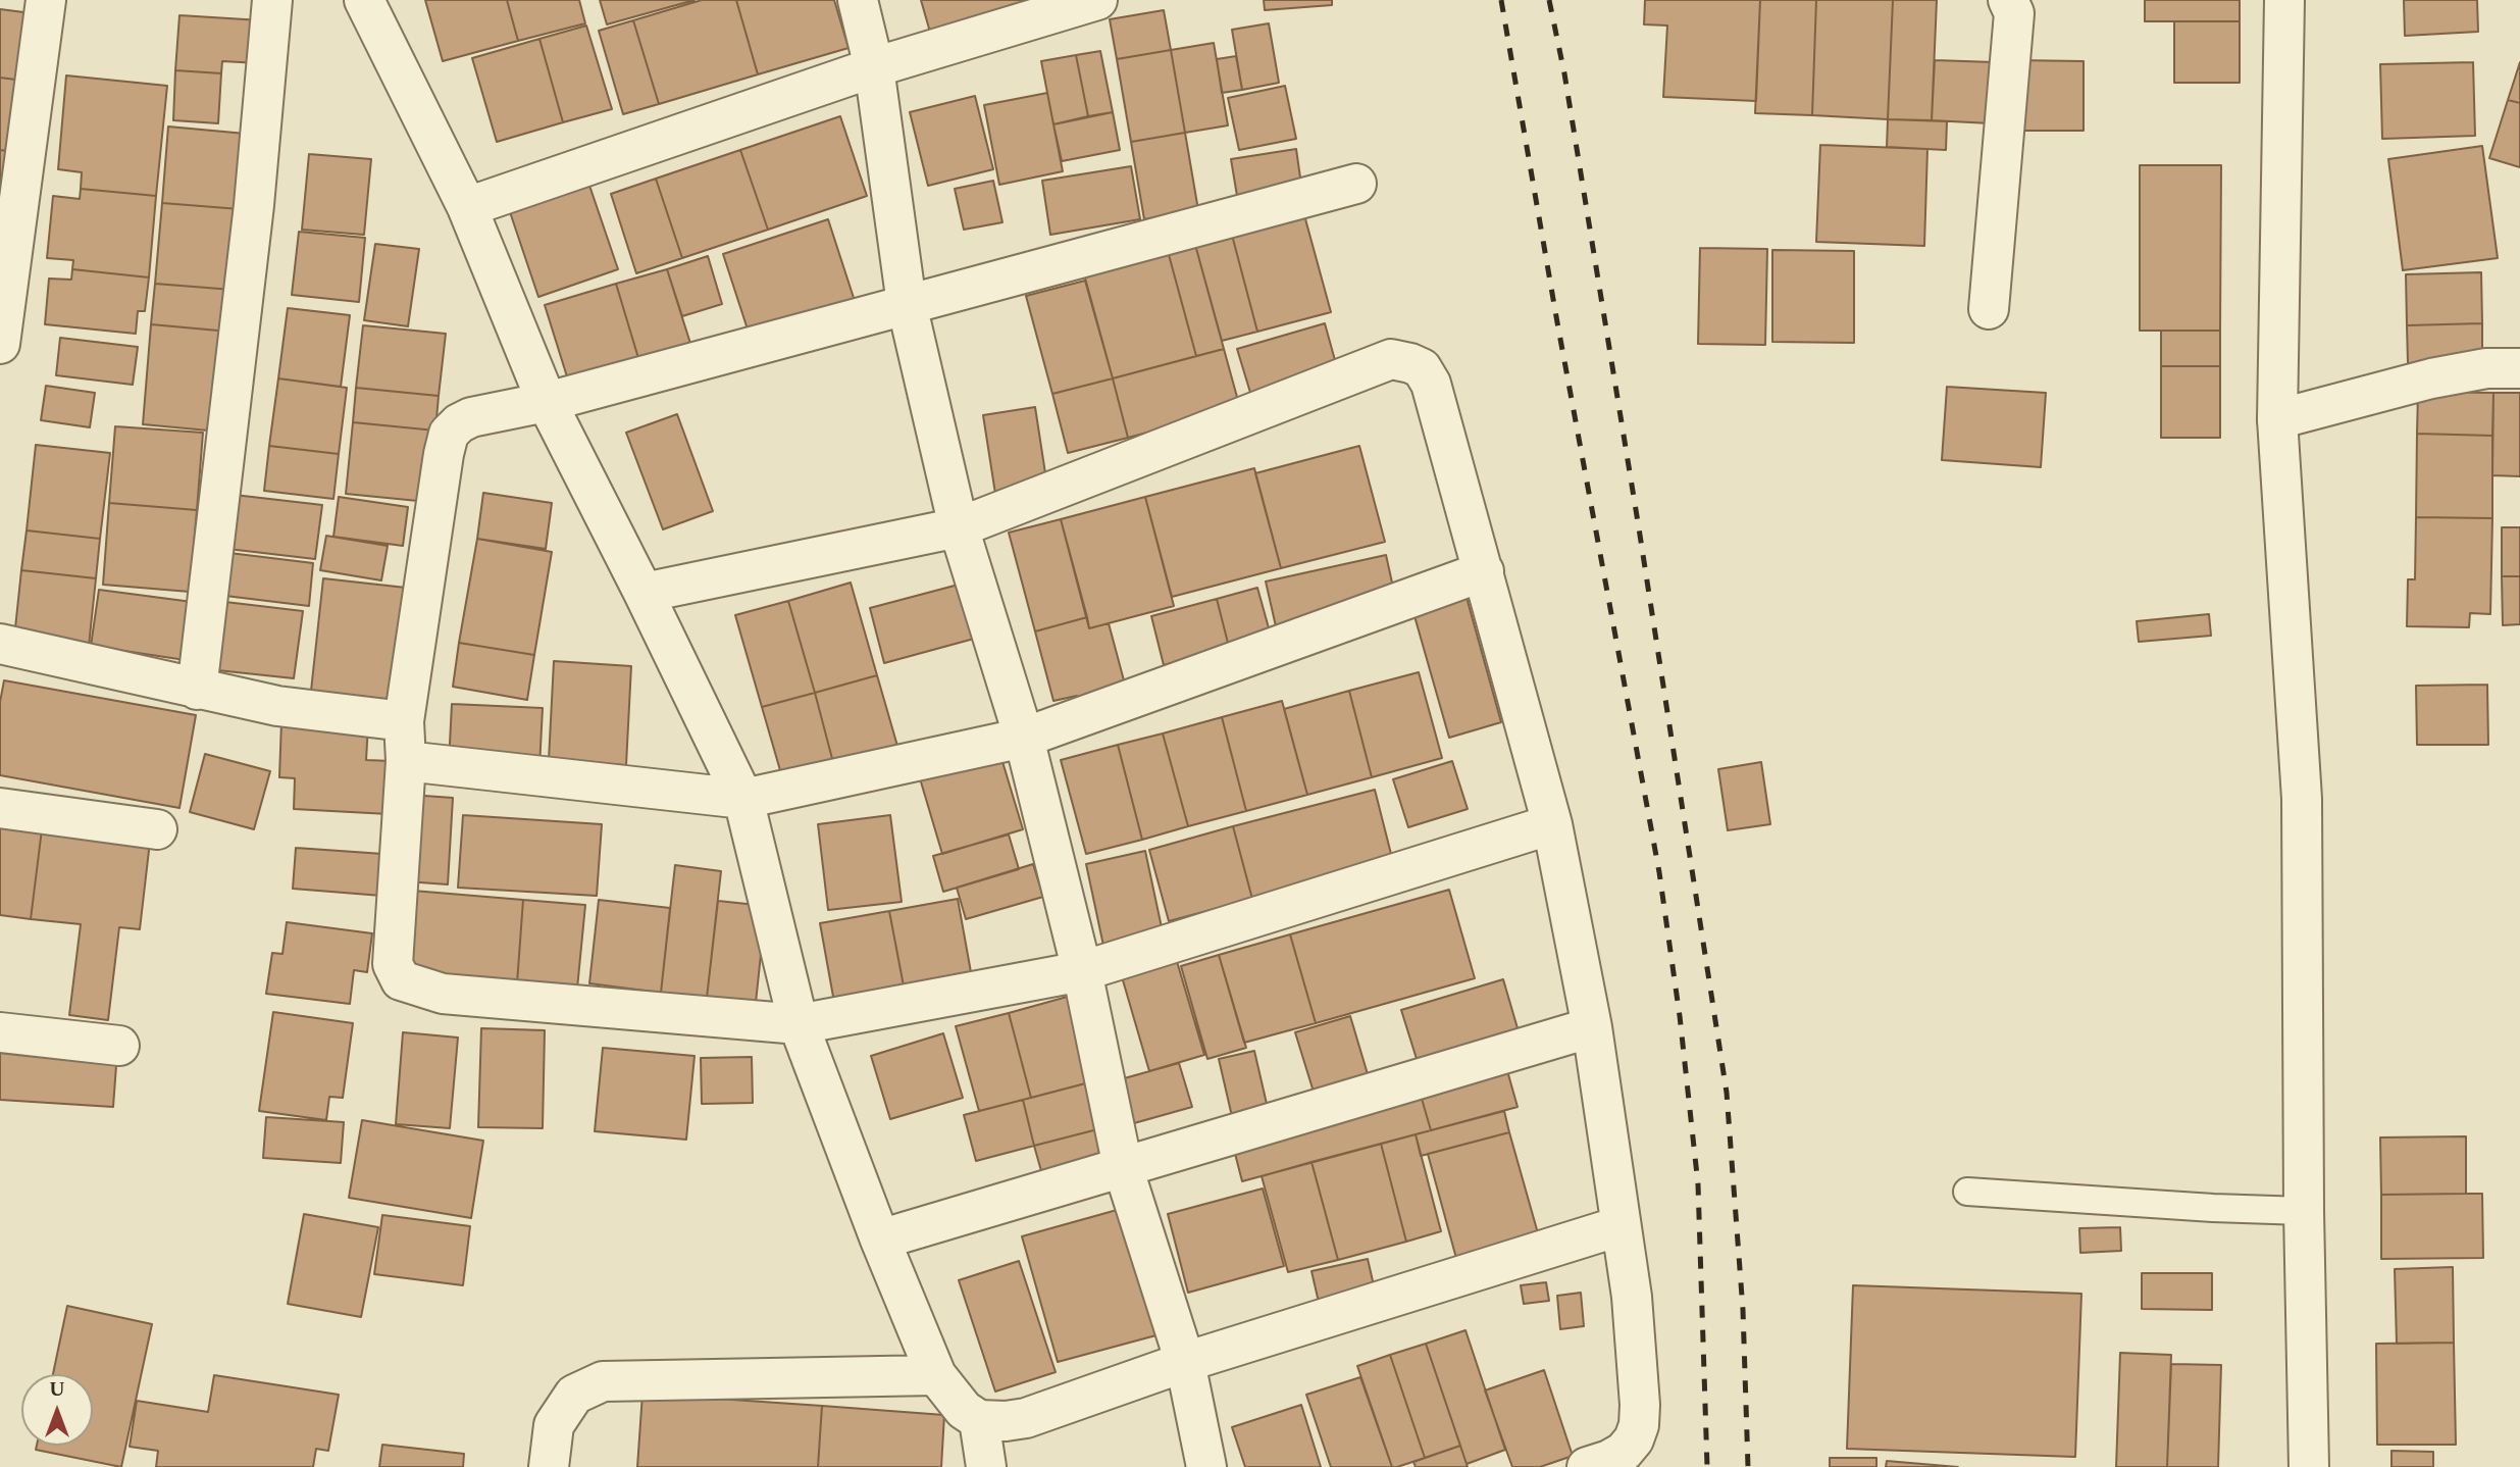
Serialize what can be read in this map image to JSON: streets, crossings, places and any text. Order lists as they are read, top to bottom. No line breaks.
{"north":"top"}
